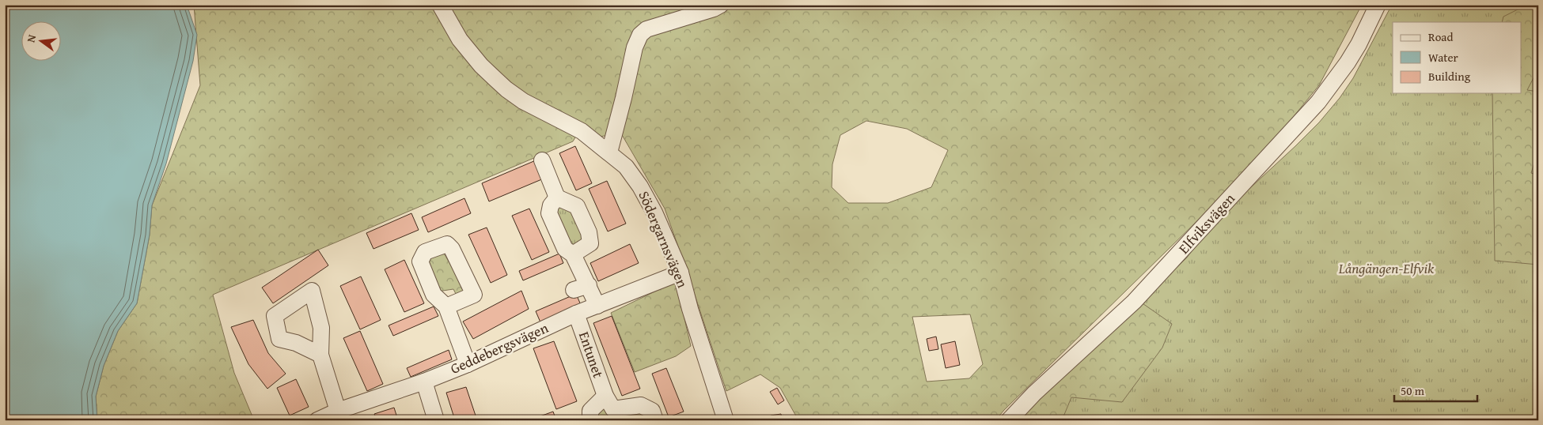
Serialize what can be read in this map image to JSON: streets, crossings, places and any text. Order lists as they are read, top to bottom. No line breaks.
{"streets":{"street":["Elfviksvägen","Södergarnsvägen","Geddebergsvägen","Entunet"]},"crossings":[["Södergarnsvägen","Geddebergsvägen"],["Geddebergsvägen","Entunet"]],"parks":["Långängen-Elfvik"],"legend":["Road","Water","Building"],"scale_bar":"50 m","north":"left"}
